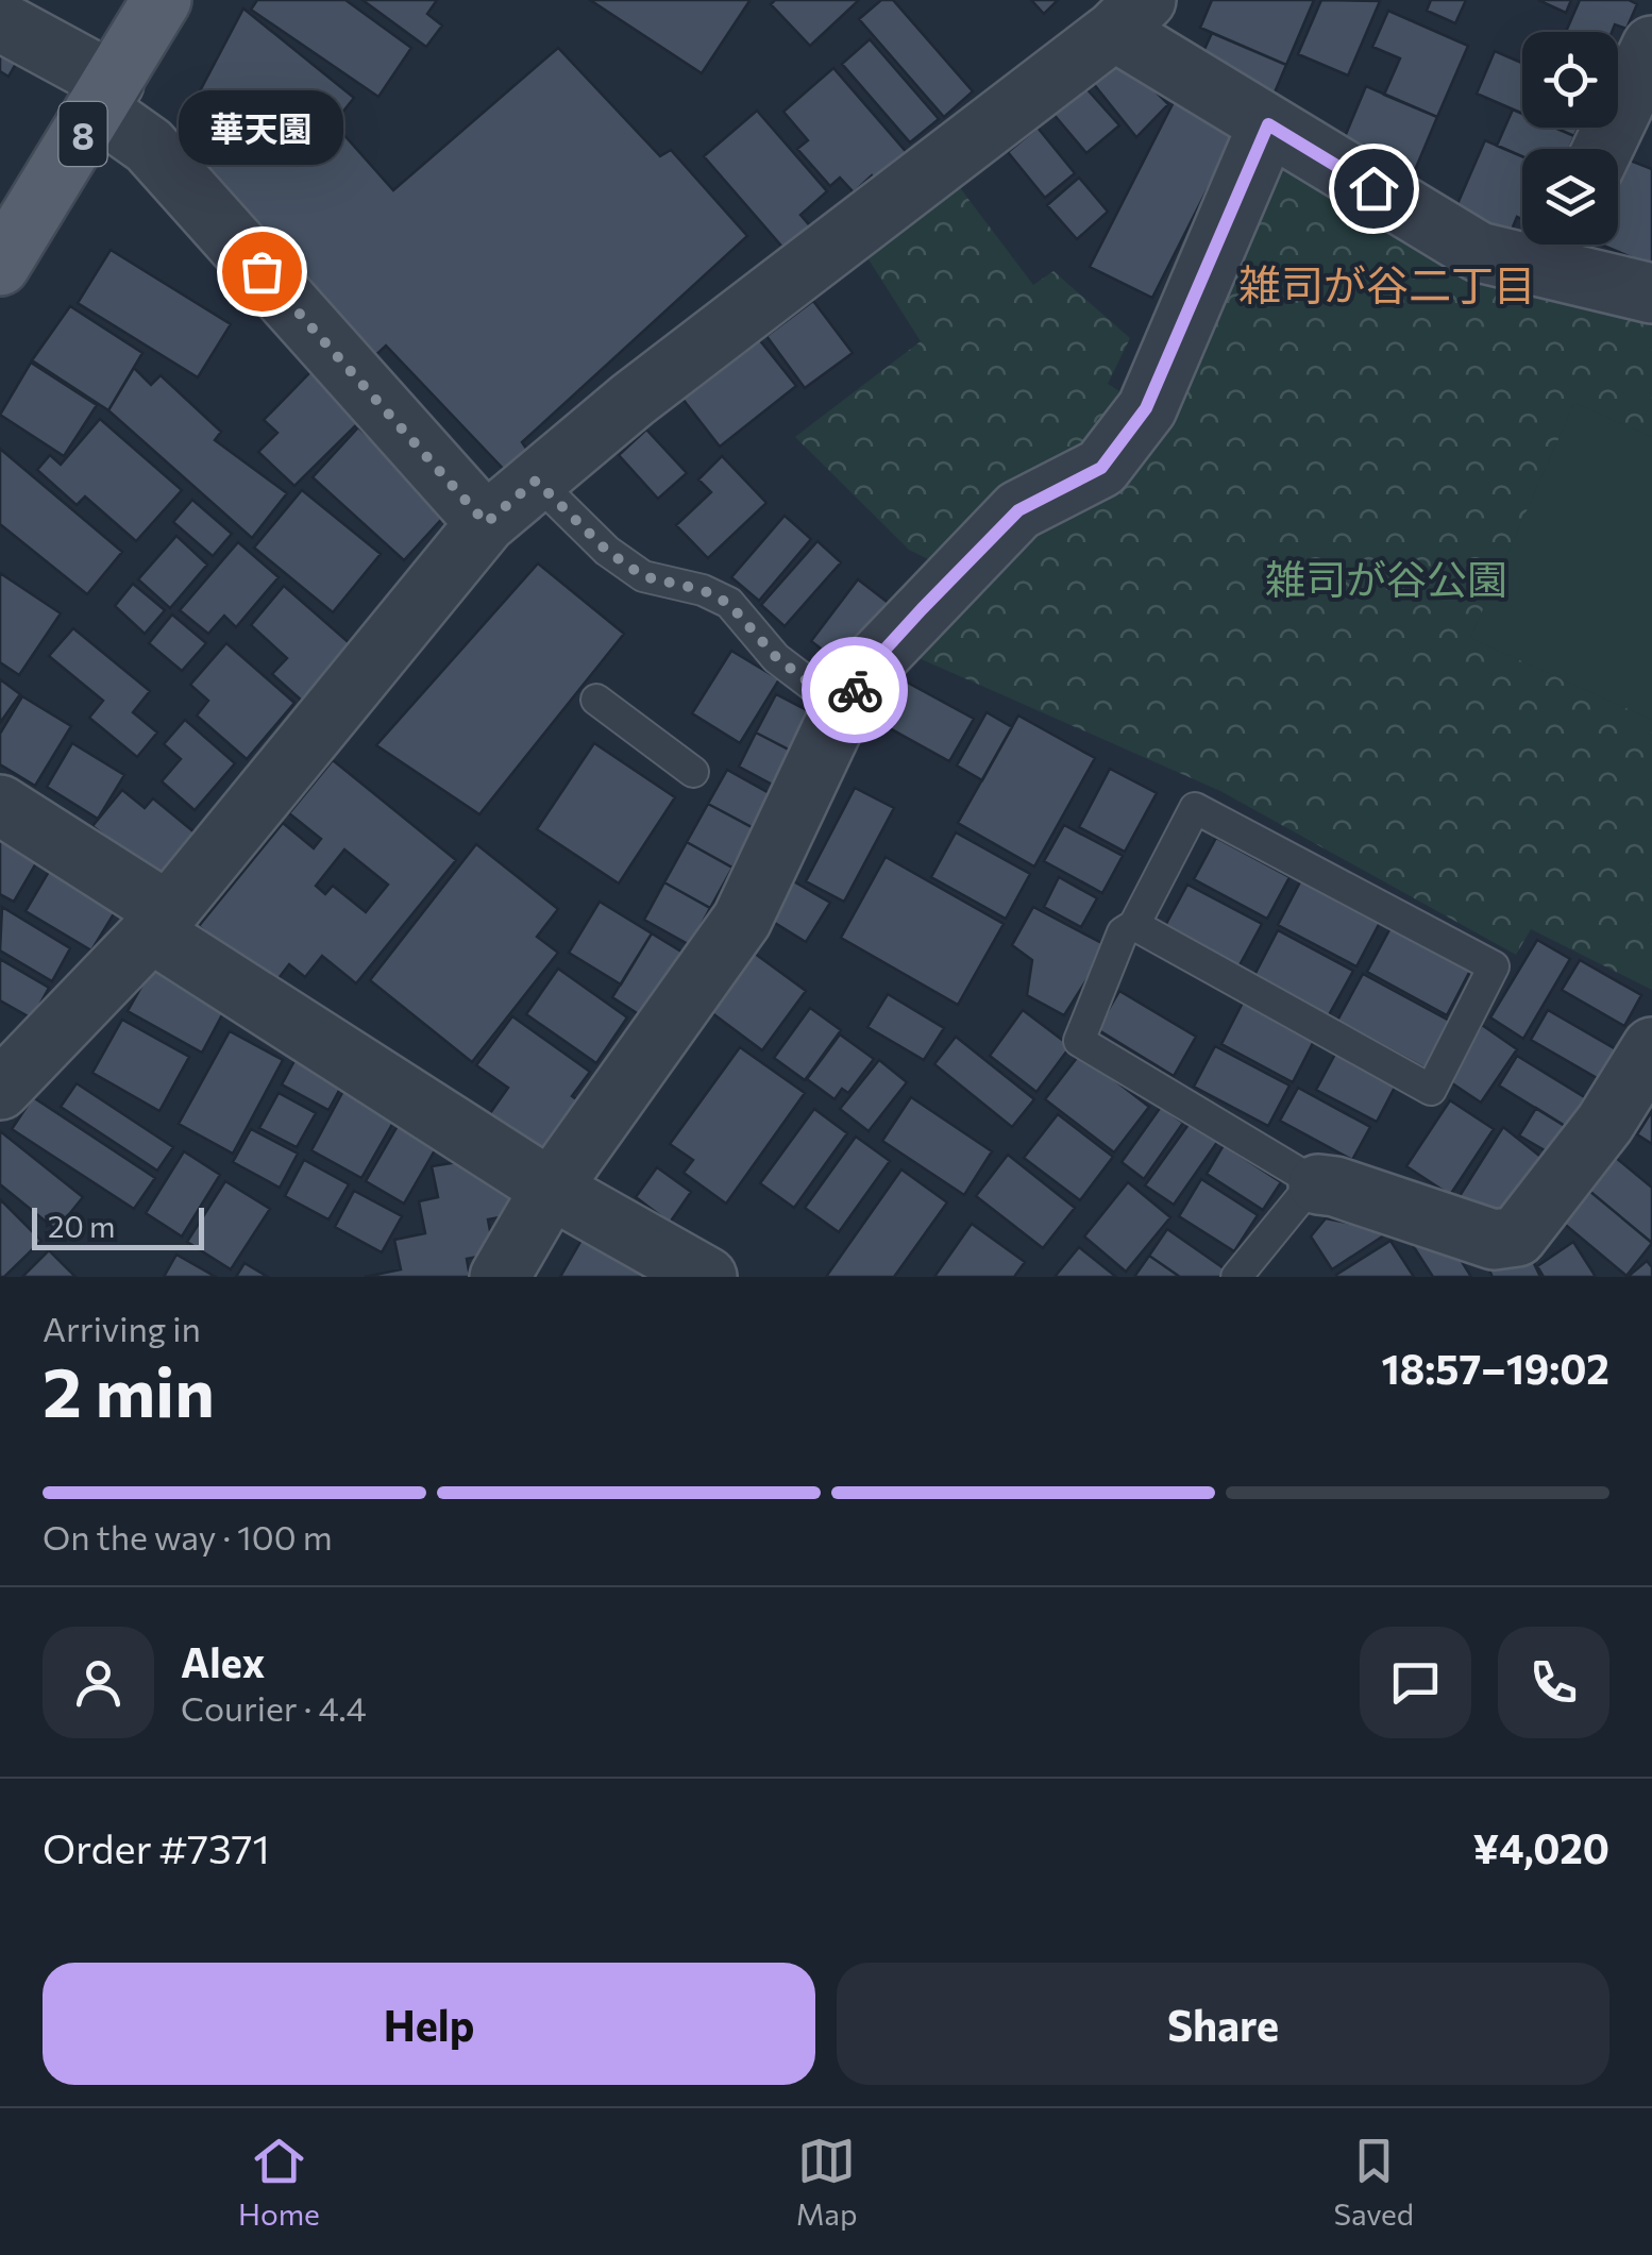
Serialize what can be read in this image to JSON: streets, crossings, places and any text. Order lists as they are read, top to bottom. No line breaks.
{"streets":{"main road":["8"]},"districts":["雑司が谷二丁目"],"parks":["雑司が谷公園"],"places":["華天園"],"scale_bar":"20 m","page":{"bubble":"華天園","scale":"20 m","heading":["2 min","Arriving in","18:57–19:02"],"panel":["Alex","Courier · 4.4","Order #7371","¥4,020"],"bar":"On the way · 100 m","buttons":["Help","Share"],"tabs":["Home","Map","Saved"]}}
